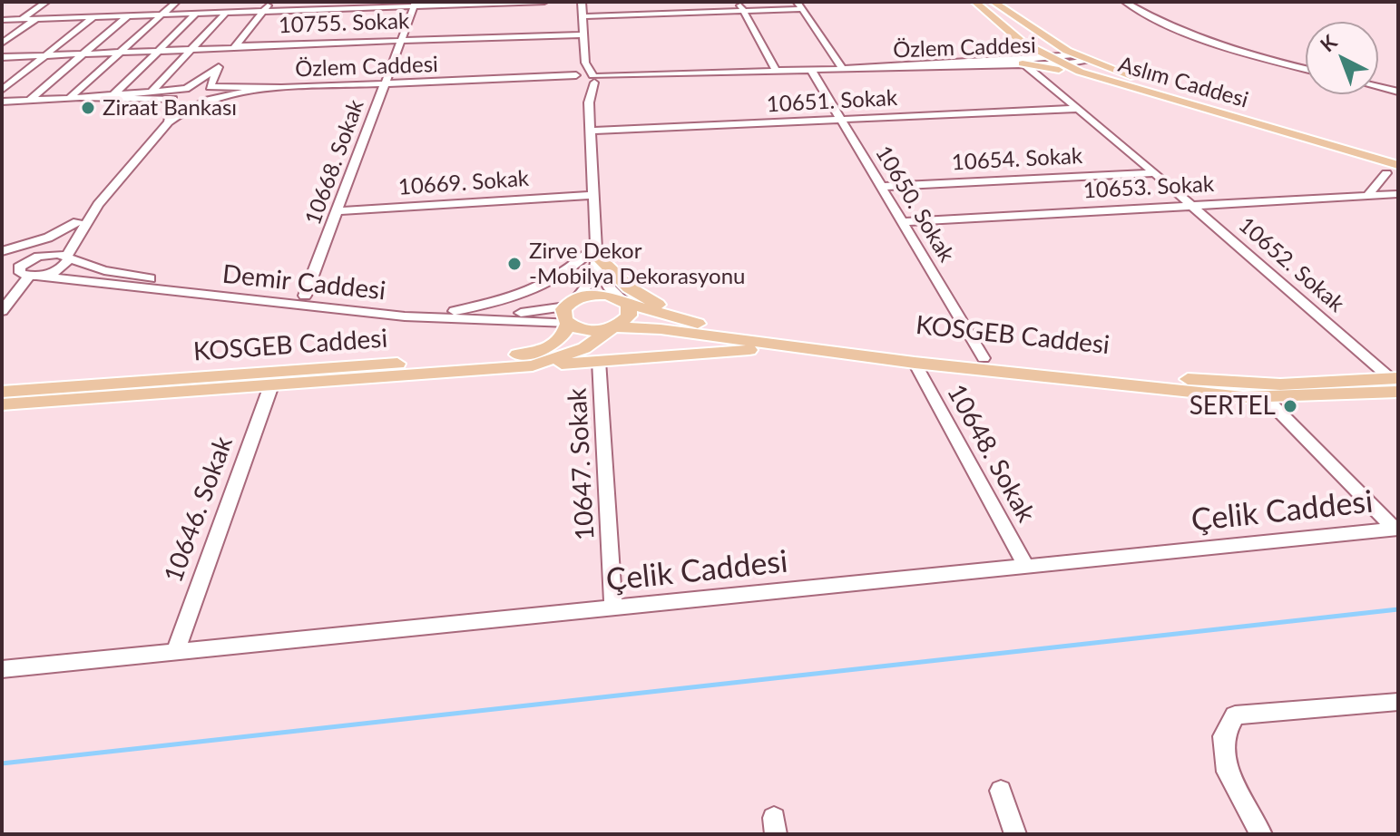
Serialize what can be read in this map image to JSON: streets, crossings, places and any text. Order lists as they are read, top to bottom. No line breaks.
{"streets":{"main road":["Aslım Caddesi","KOSGEB Caddesi"],"street":["10755. Sokak","Özlem Caddesi","10651. Sokak","10654. Sokak","10668. Sokak","10669. Sokak","10653. Sokak","10650. Sokak","10652. Sokak","Demir Caddesi","10648. Sokak","10647. Sokak","10646. Sokak","Çelik Caddesi"]},"crossings":[["10755. Sokak","10668. Sokak"],["Özlem Caddesi","Aslım Caddesi"],["Özlem Caddesi","10668. Sokak"],["Özlem Caddesi","10650. Sokak"],["Özlem Caddesi","10652. Sokak"],["10651. Sokak","10650. Sokak"],["10651. Sokak","10652. Sokak"],["10654. Sokak","10650. Sokak"],["10654. Sokak","10652. Sokak"],["10668. Sokak","10669. Sokak"],["10668. Sokak","Demir Caddesi"],["10653. Sokak","10650. Sokak"],["10653. Sokak","10652. Sokak"],["10650. Sokak","KOSGEB Caddesi"],["10652. Sokak","KOSGEB Caddesi"],["Demir Caddesi","KOSGEB Caddesi"],["KOSGEB Caddesi","10648. Sokak"],["KOSGEB Caddesi","10647. Sokak"],["KOSGEB Caddesi","10646. Sokak"],["10648. Sokak","Çelik Caddesi"],["10647. Sokak","Çelik Caddesi"],["10646. Sokak","Çelik Caddesi"]],"places":["Ziraat Bankası","Zirve Dekor -Mobilya Dekorasyonu","SERTEL"],"north":"top left"}
